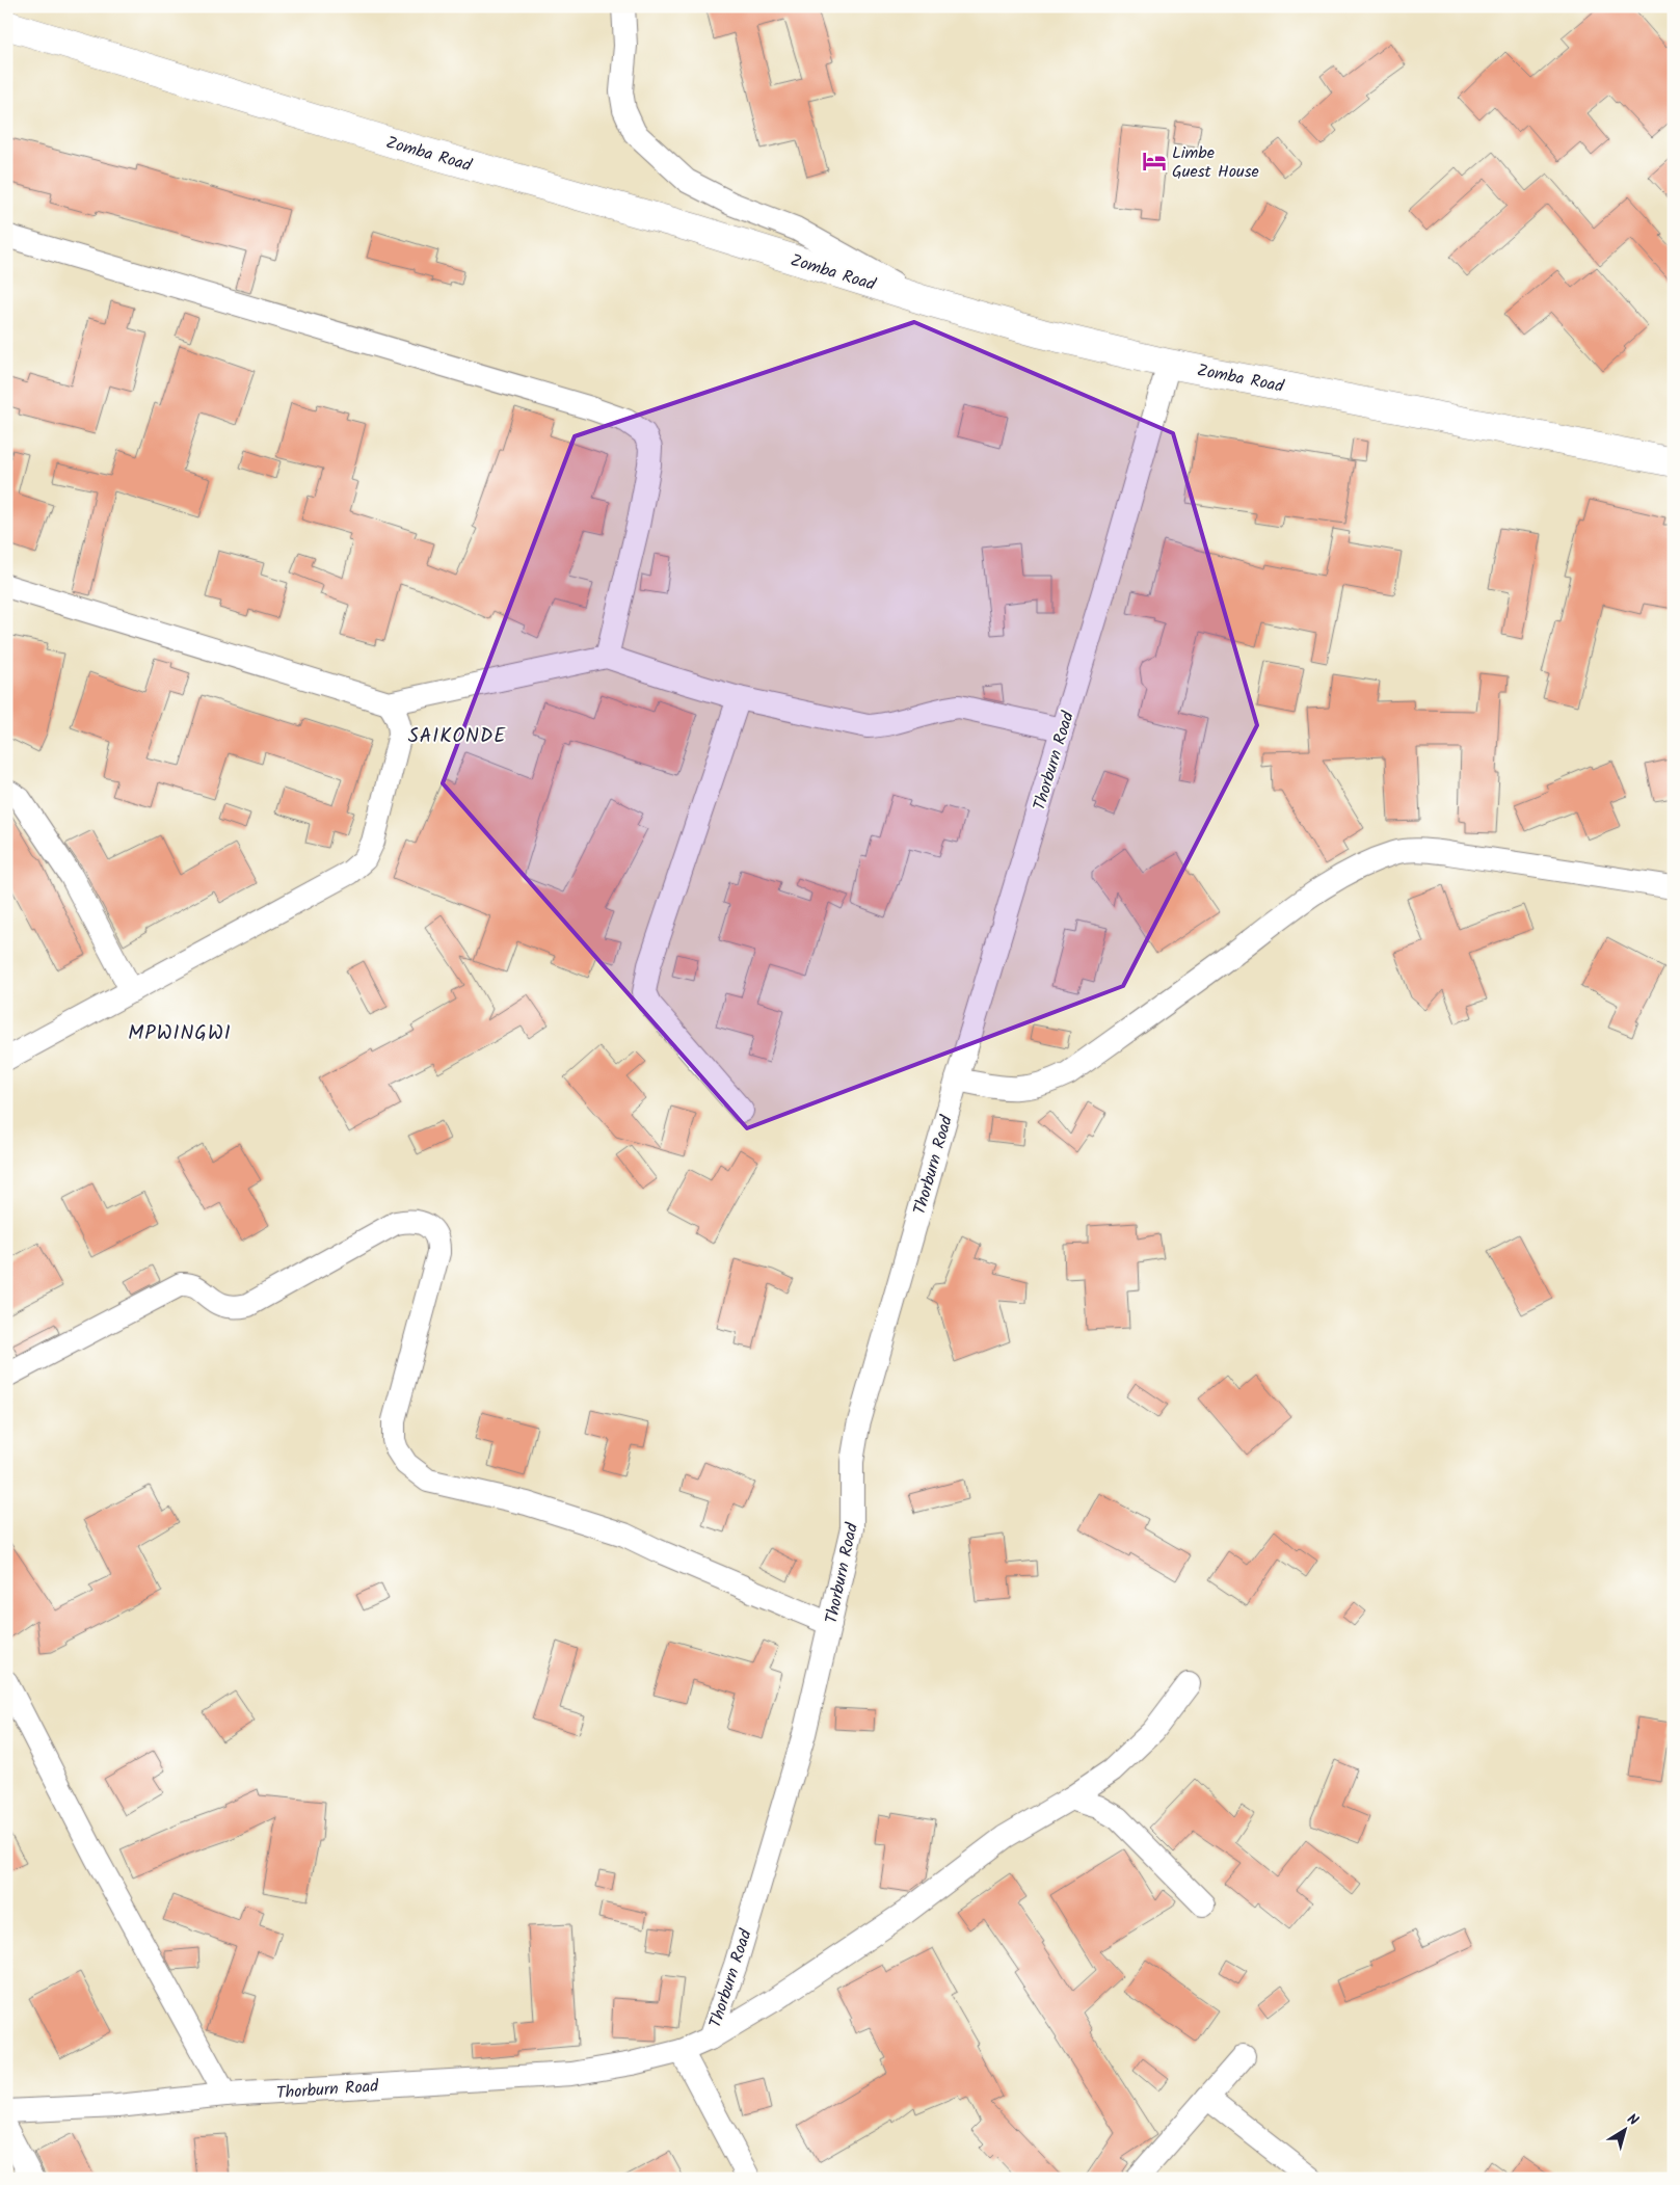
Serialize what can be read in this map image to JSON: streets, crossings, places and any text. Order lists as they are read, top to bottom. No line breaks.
{"streets":{"highway":["Zomba Road"],"street":["Thorburn Road"]},"crossings":[["Zomba Road","Thorburn Road"]],"districts":["SAIKONDE","MPWINGWI"],"places":{"hotel":["Limbe Guest House"]},"north":"top right"}
